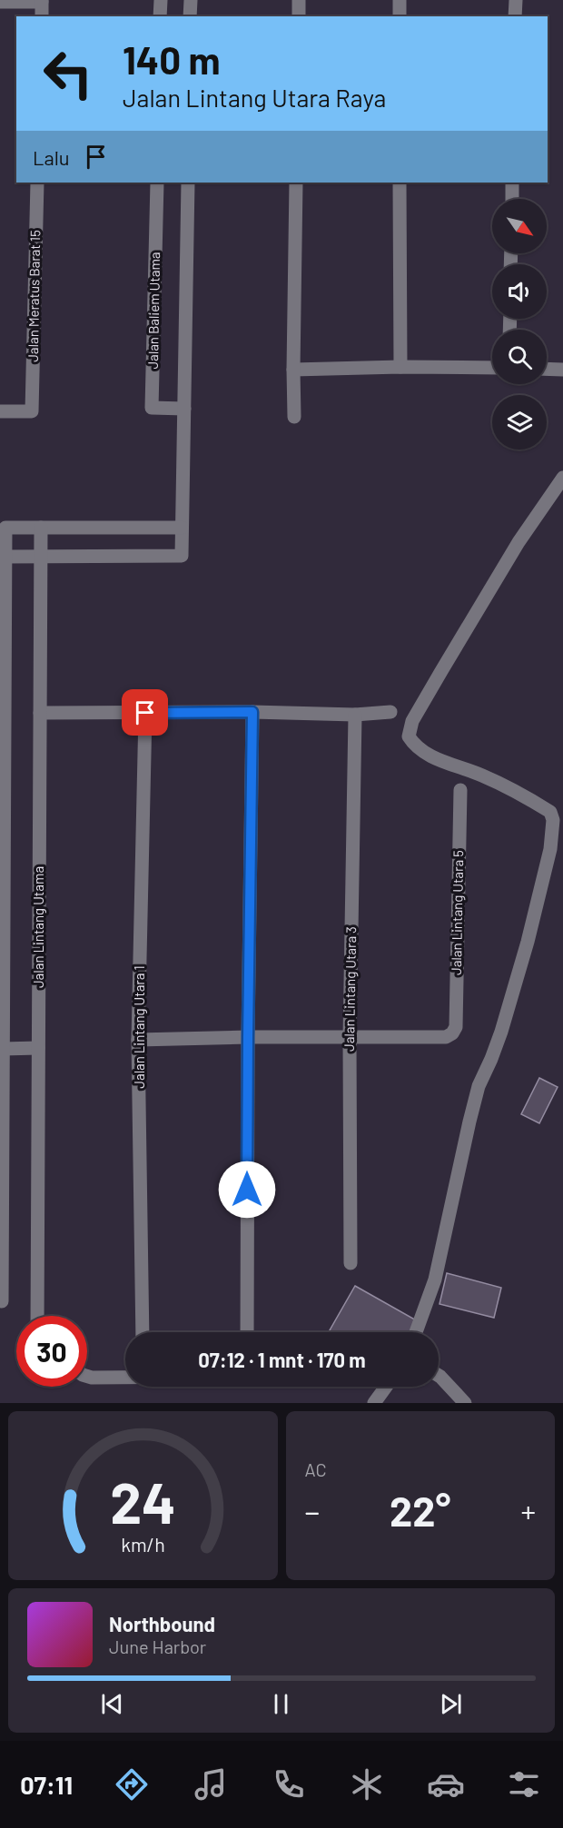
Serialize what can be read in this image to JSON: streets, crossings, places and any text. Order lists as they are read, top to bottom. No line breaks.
{"streets":{"street":["Jalan Meratus Barat 15","Jalan Baliem Utama","Jalan Lintang Utara 5","Jalan Lintang Utama","Jalan Lintang Utara 3","Jalan Lintang Utara 1"]},"crossings":[["Jalan Lintang Utara 5","Jalan Lintang Utara 3"]],"north":"bottom right","page":{"turn":["140 m","Jalan Lintang Utara Raya"],"then":"Lalu","limit":"30","trip":"07:12 · 1 mnt · 170 m","tile":"AC","heat":["−","22°","+"],"song":["Northbound","June Harbor"],"tabs":"07:11","gauge":["24","km/h"]}}
